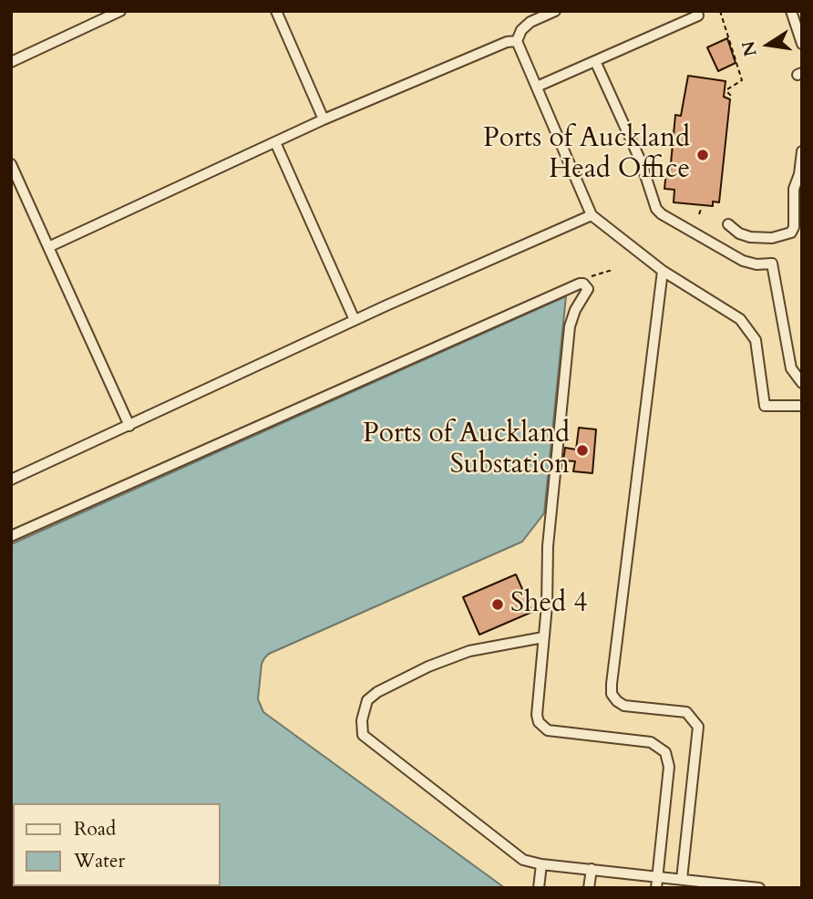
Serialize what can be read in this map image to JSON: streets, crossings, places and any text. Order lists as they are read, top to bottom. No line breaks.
{"places":["Ports of Auckland Head Office","Ports of Auckland Substation","Shed 4"],"legend":["Road","Water"],"north":"left"}
